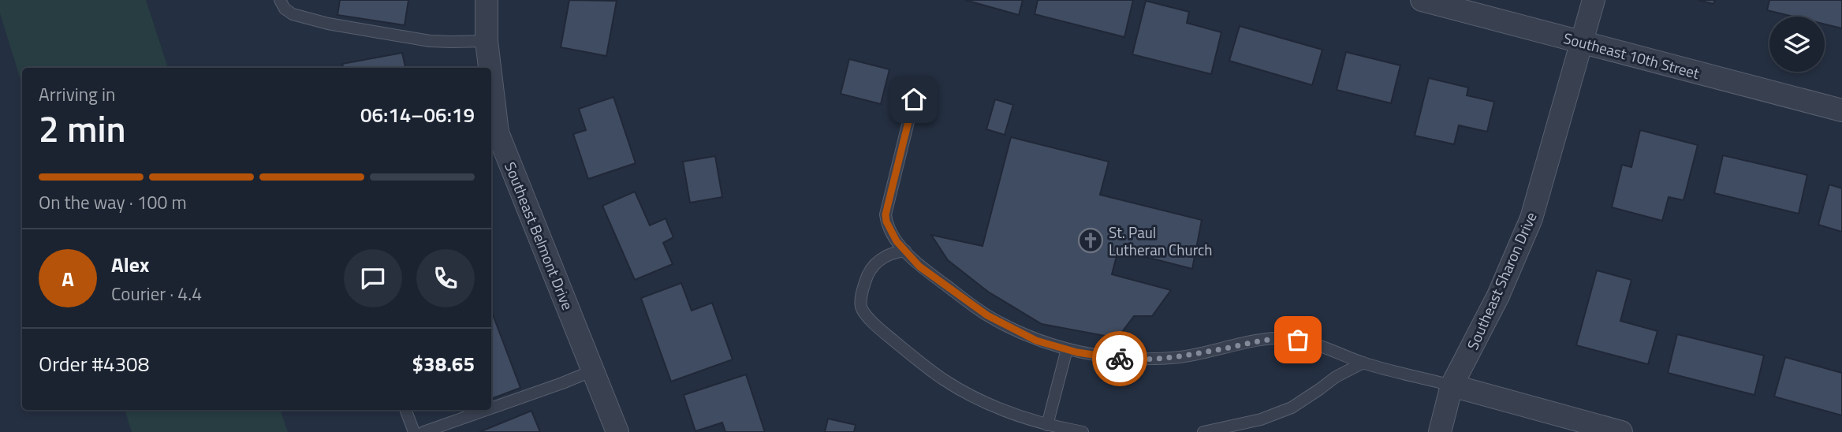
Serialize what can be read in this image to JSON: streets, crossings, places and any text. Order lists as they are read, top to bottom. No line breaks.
{"streets":{"street":["Southeast 10th Street","Southeast Belmont Drive","Southeast Sharon Drive"]},"crossings":[["Southeast 10th Street","Southeast Sharon Drive"]],"places":{"church":["St. Paul Lutheran Church"]},"page":{"heading":["2 min","Arriving in","06:14–06:19"],"panel":["Alex","Courier · 4.4","Order #4308","$38.65"],"bar":"On the way · 100 m","round":"A"}}
